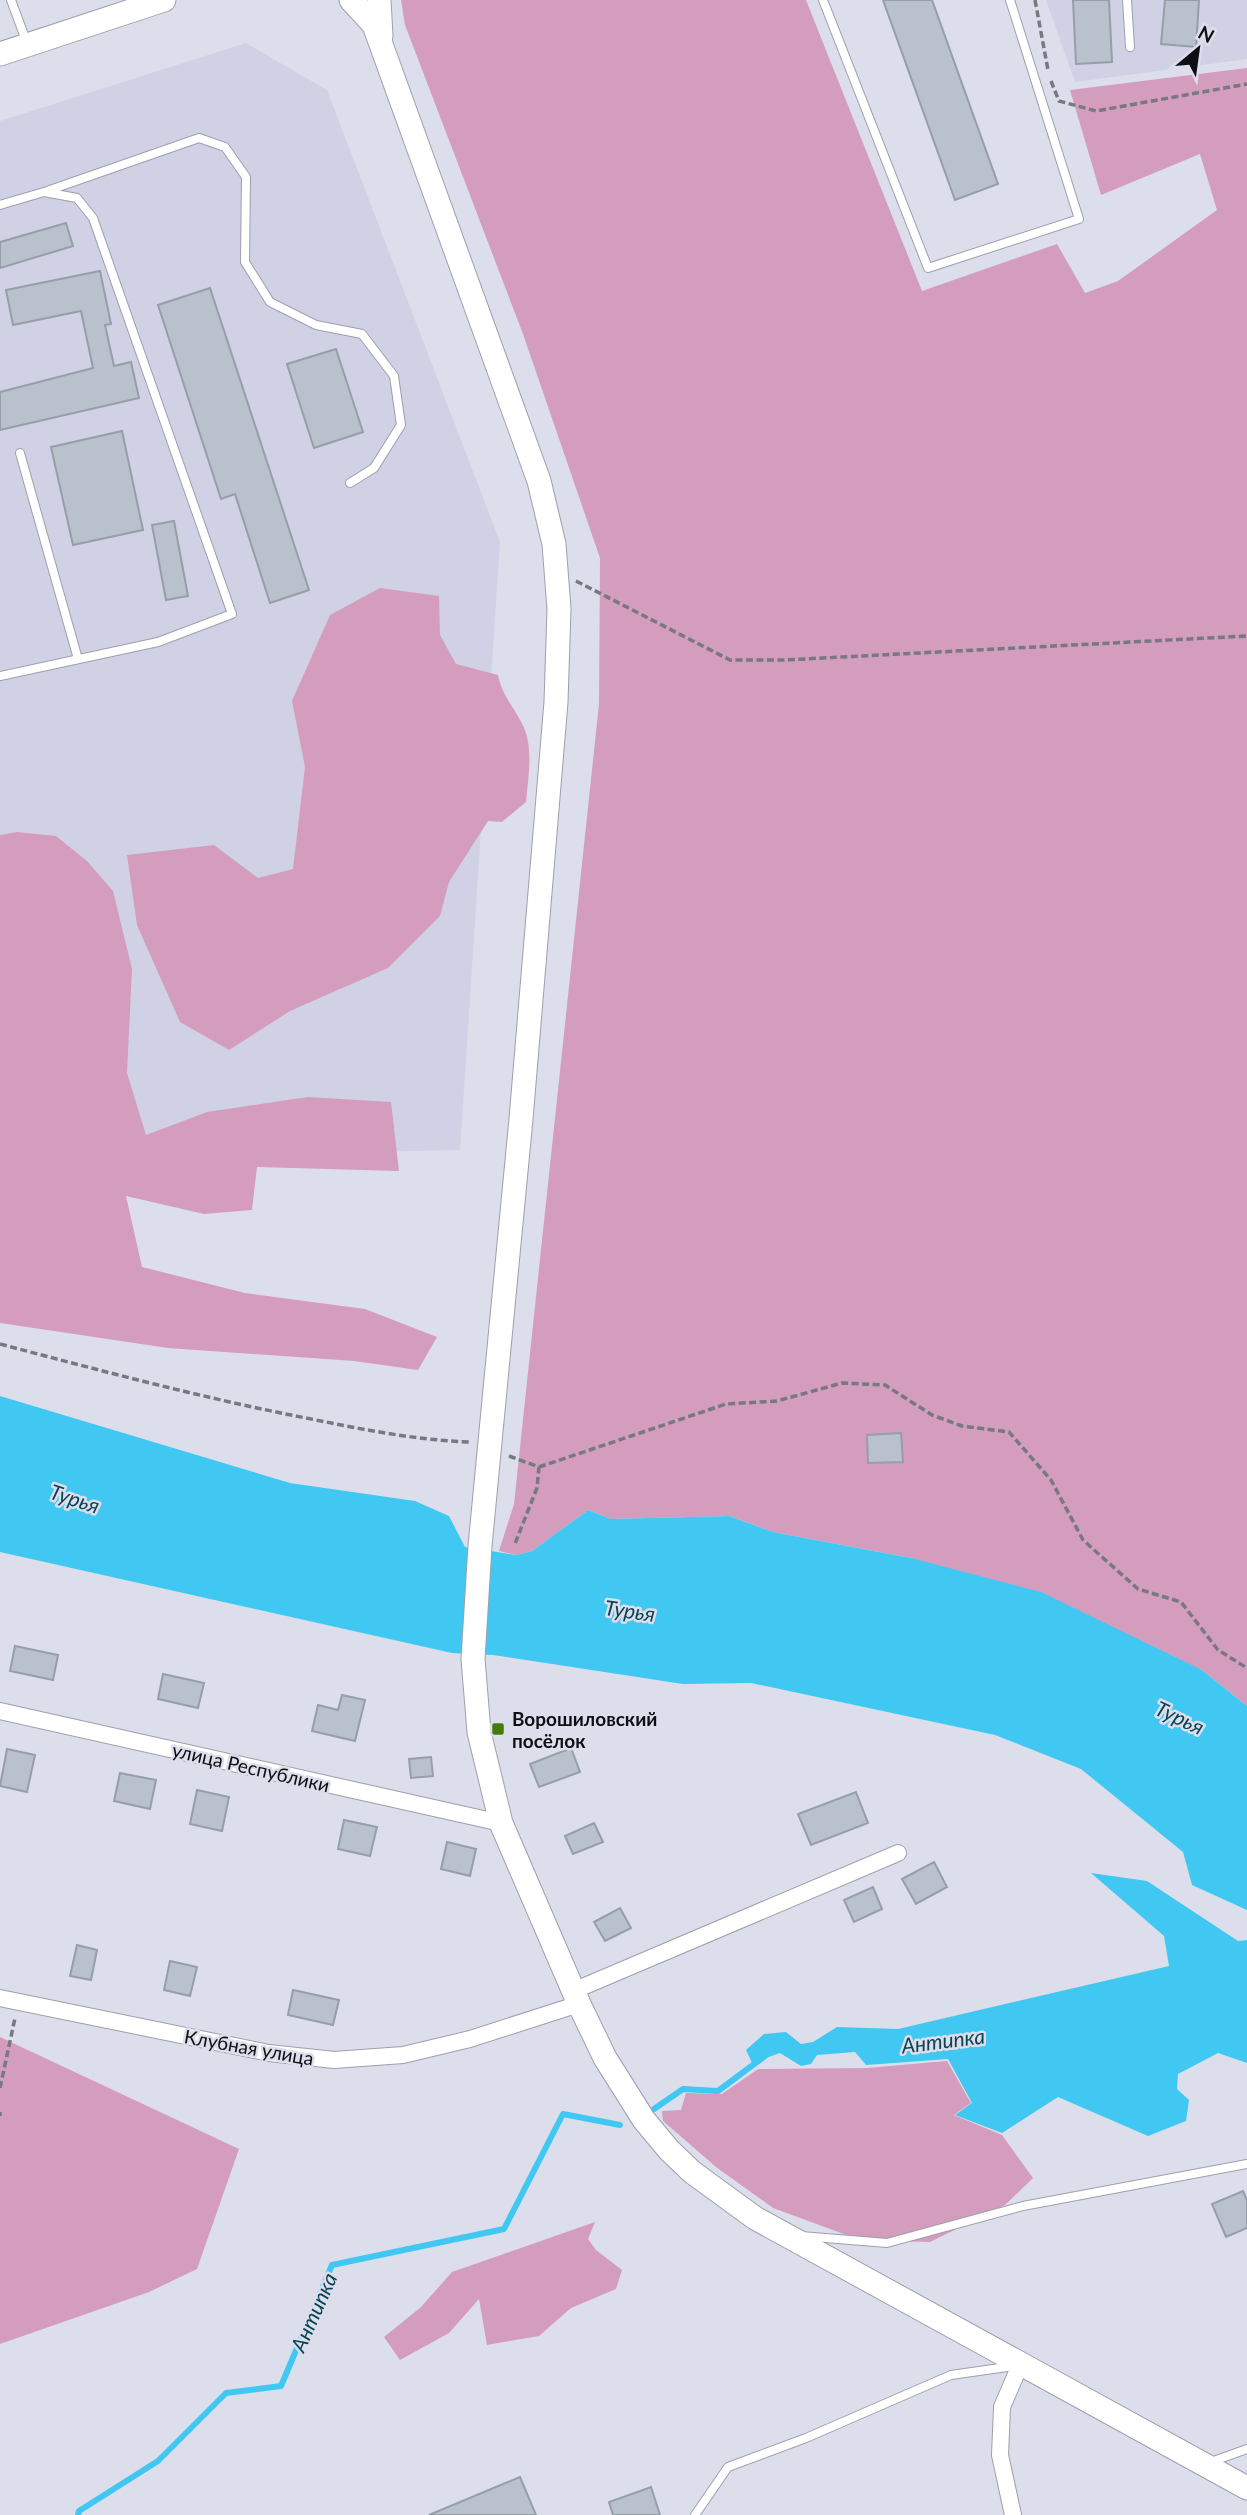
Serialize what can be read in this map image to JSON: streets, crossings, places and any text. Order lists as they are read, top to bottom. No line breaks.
{"streets":{"street":["улица Республики","Клубная улица"]},"water":["Турья","Антипка"],"places":{"transit":["Ворошиловский посёлок"]},"north":"top right"}
